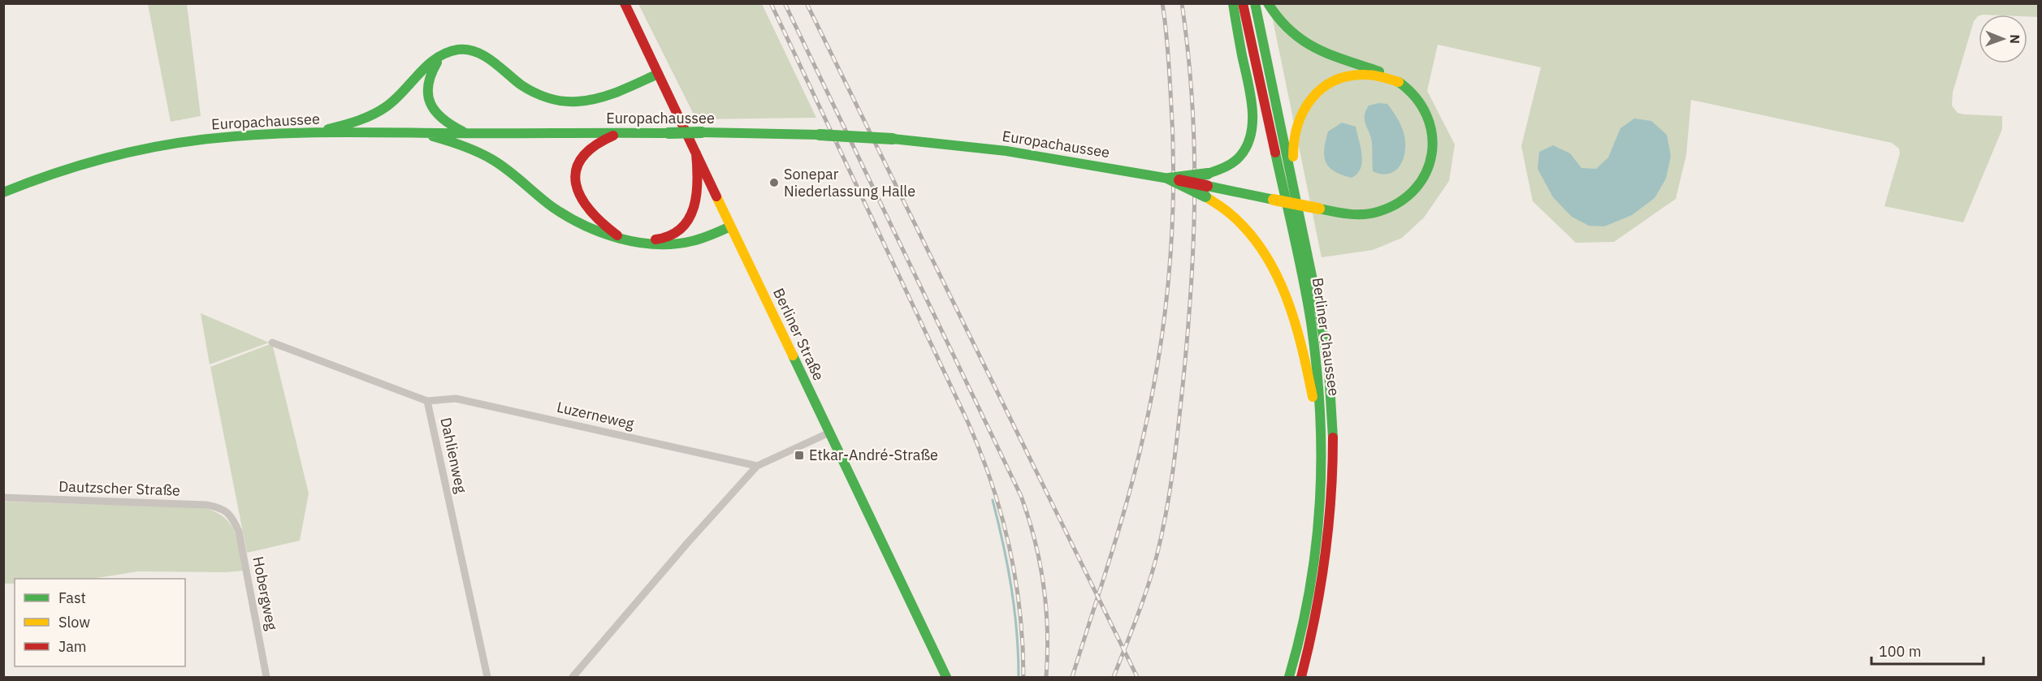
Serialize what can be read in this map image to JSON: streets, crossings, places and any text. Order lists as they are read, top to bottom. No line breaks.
{"streets":{"main road":["Europachaussee","Berliner Straße","Berliner Chaussee"],"street":["Luzerneweg","Dahlienweg","Dautzscher Straße","Hobergweg"]},"crossings":[["Luzerneweg","Dahlienweg"],["Dautzscher Straße","Hobergweg"]],"places":{"other":["Sonepar Niederlassung Halle"],"transit":["Etkar-André-Straße"]},"legend":["Fast","Slow","Jam"],"scale_bar":"100 m","north":"right"}
